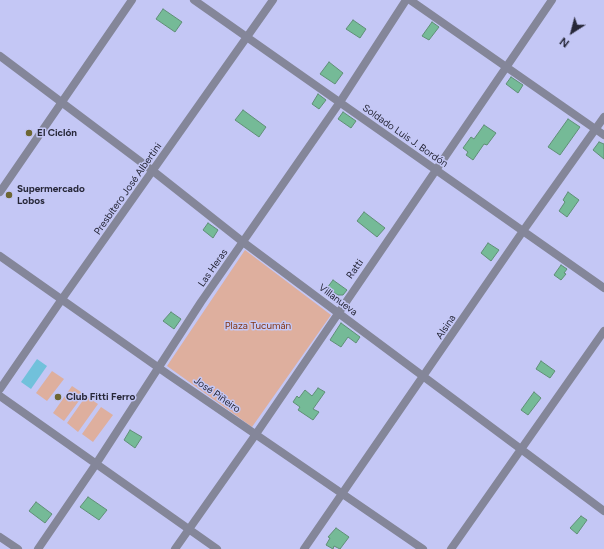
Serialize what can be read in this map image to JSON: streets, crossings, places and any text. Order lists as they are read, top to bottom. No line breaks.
{"streets":{"street":["Soldado Luis J. Bordón","Presbítero José Albertini","Las Heras","Ratti","Villanueva","Alsina","José Piñeiro"]},"crossings":[["Soldado Luis J. Bordón","Presbítero José Albertini"],["Soldado Luis J. Bordón","Las Heras"],["Soldado Luis J. Bordón","Ratti"],["Soldado Luis J. Bordón","Alsina"],["Presbítero José Albertini","Villanueva"],["Presbítero José Albertini","José Piñeiro"],["Las Heras","Villanueva"],["Las Heras","José Piñeiro"],["Ratti","Villanueva"],["Ratti","José Piñeiro"],["Villanueva","Alsina"],["Alsina","José Piñeiro"]],"parks":["Plaza Tucumán"],"places":["El Ciclón","Supermercado Lobos","Club Fitti Ferro"],"north":"bottom left"}
